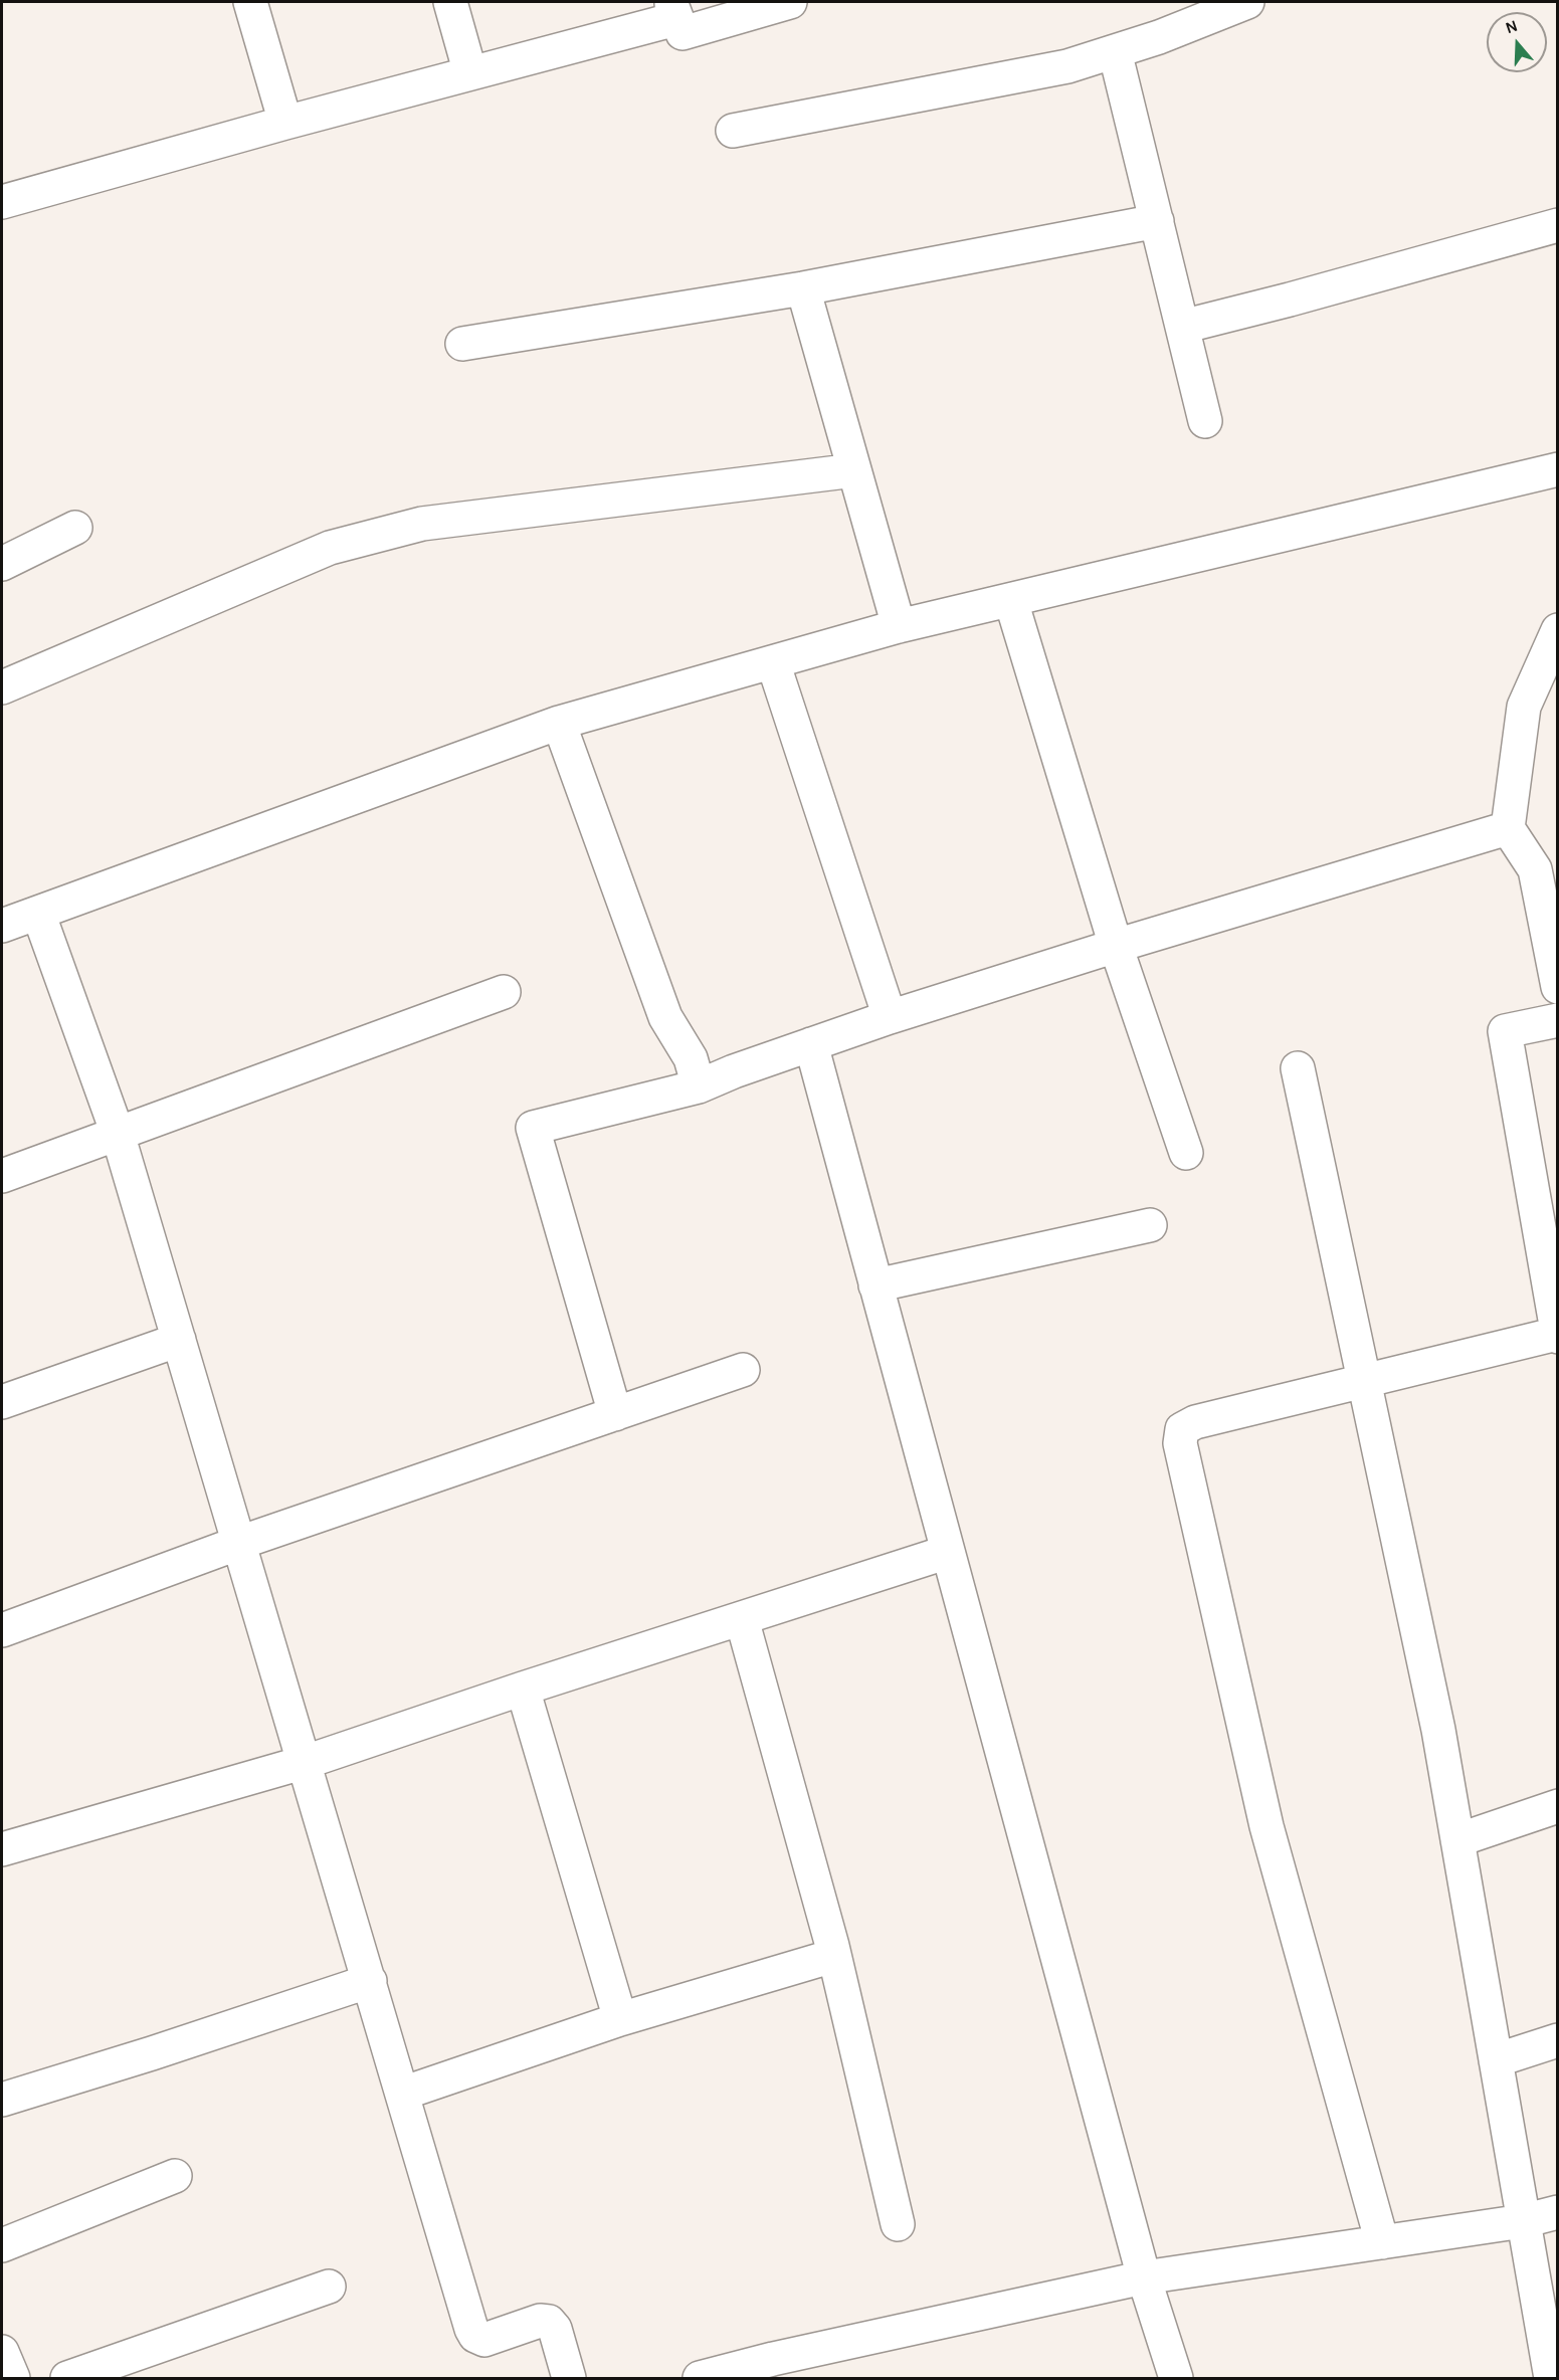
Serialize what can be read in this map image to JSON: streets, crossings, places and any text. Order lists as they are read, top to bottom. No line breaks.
{"north":"top"}
